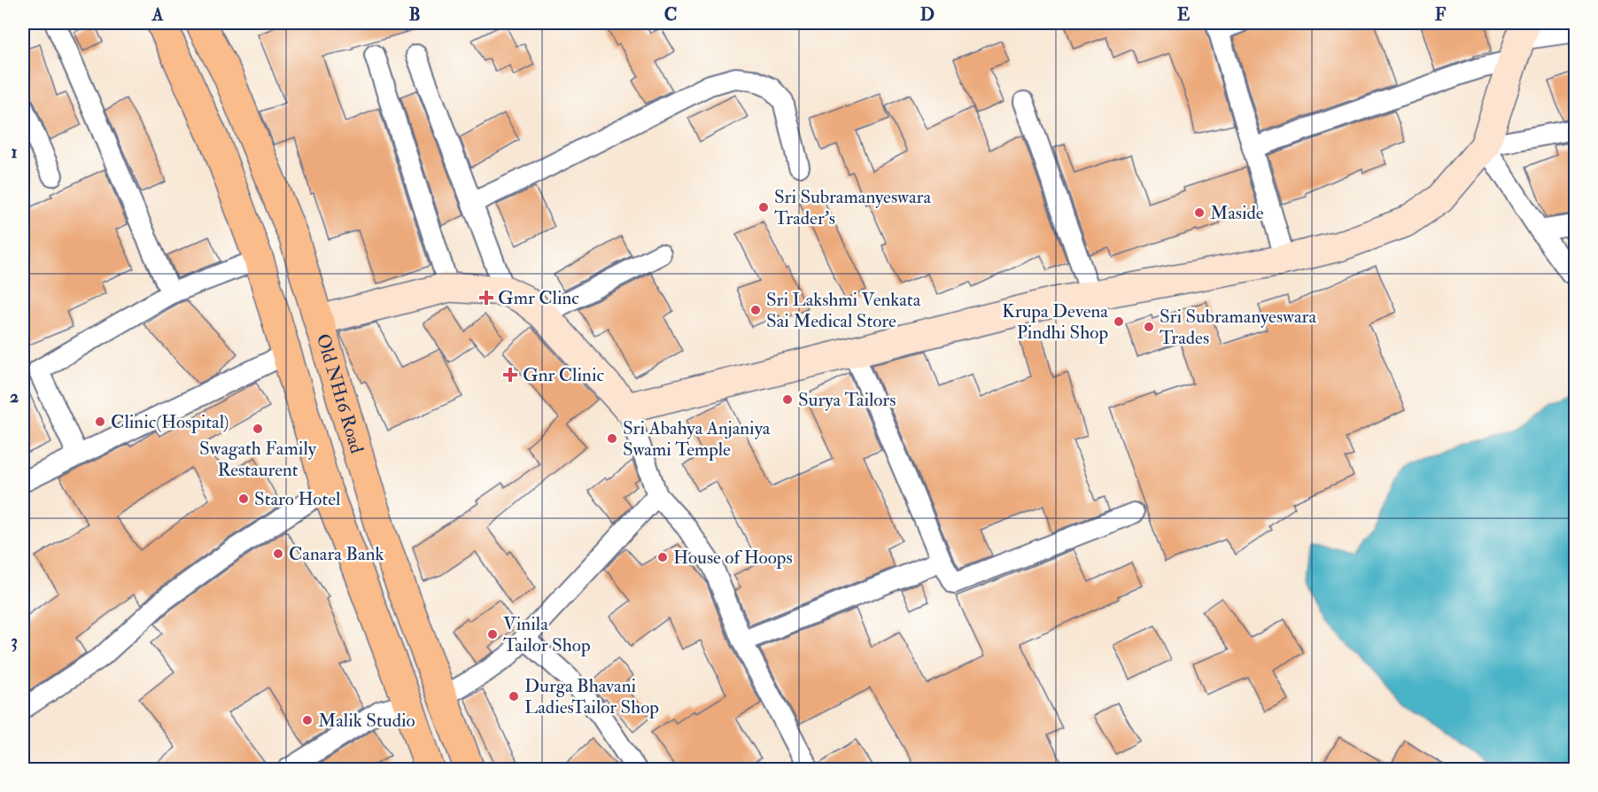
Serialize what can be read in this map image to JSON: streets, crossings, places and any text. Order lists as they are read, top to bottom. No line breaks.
{"streets":{"main road":["Old NH16 Road"]},"places":{"other":["Sri Subramanyeswara Trader's","Maside","Sri Lakshmi Venkata Sai Medical Store","Krupa Devena Pindhi Shop","Sri Subramanyeswara Trades","Surya Tailors","Clinic(Hospital)","Swagath Family Restaurent","Sri Abahya Anjaniya Swami Temple","Staro Hotel","Canara Bank","House of Hoops","Vinila Tailor Shop","Durga Bhavani LadiesTailor Shop","Malik Studio"],"health":["Gmr Clinc","Gnr Clinic"]},"grid":{"columns":["A","B","C","D","E","F"],"rows":["1","2","3"]}}
